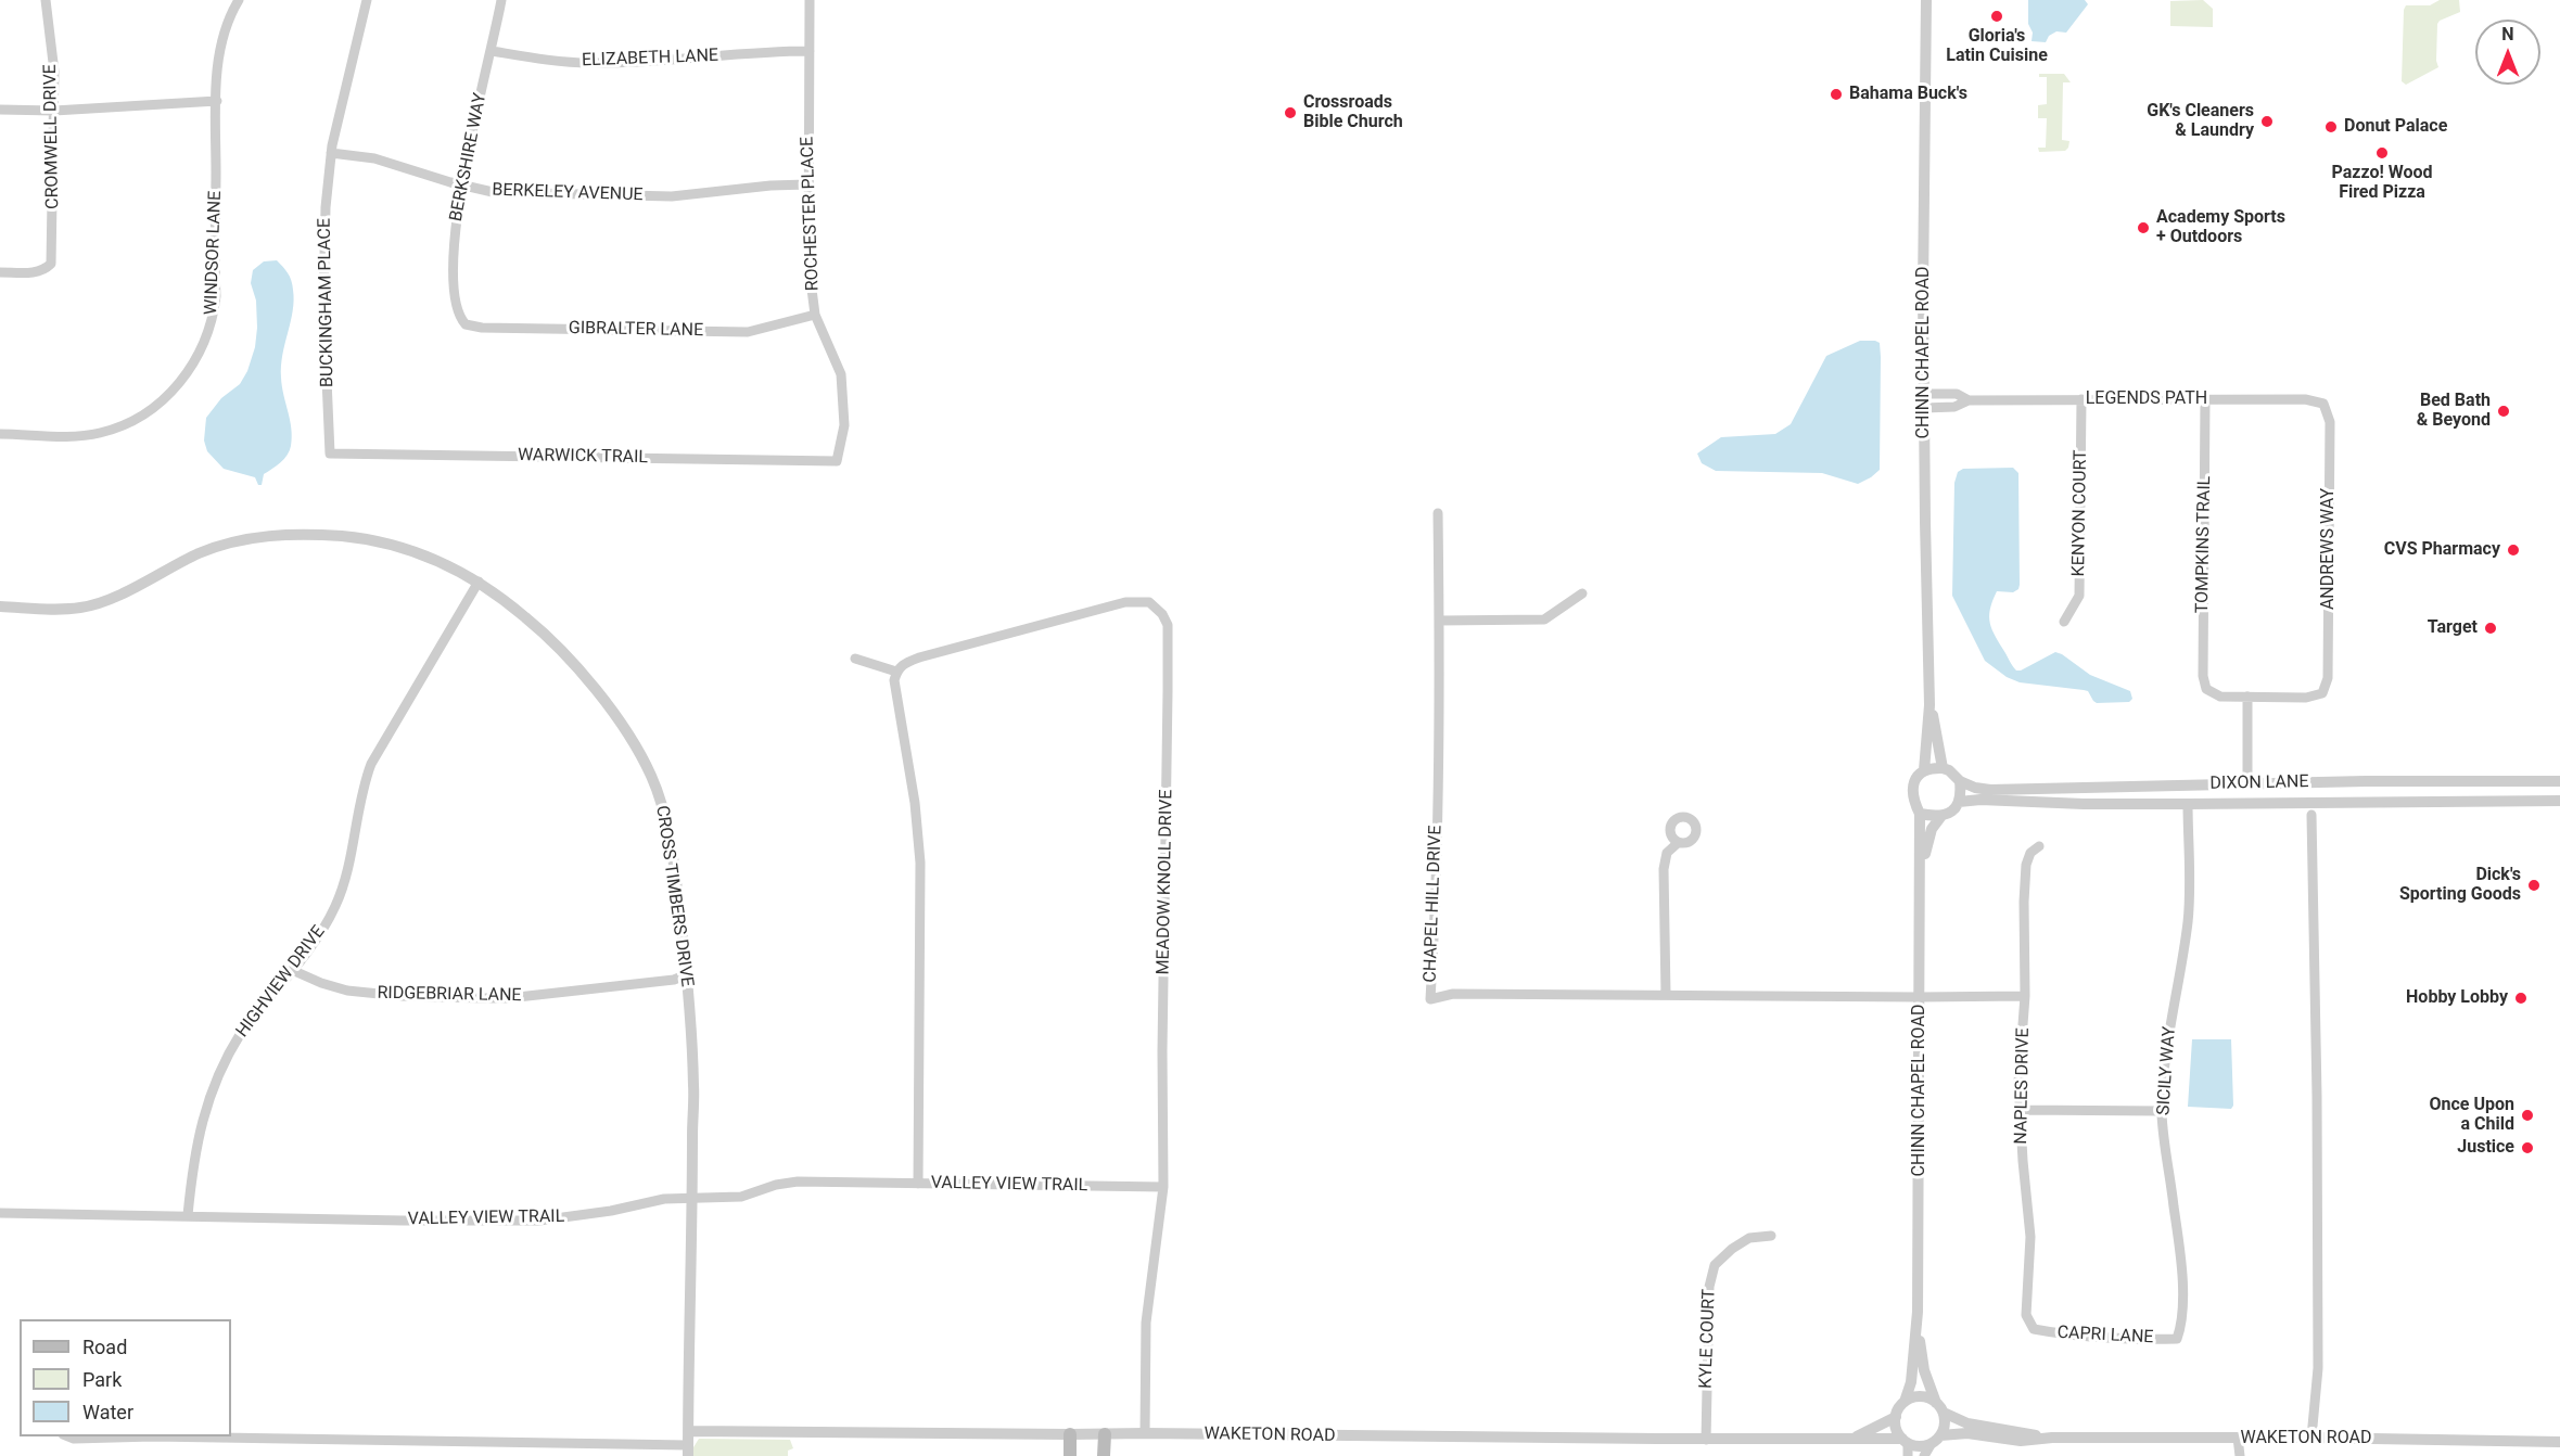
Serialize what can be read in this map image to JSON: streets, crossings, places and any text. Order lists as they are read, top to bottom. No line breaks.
{"streets":{"street":["ELIZABETH LANE","CROMWELL DRIVE","BERKSHIRE WAY","BERKELEY AVENUE","ROCHESTER PLACE","WINDSOR LANE","BUCKINGHAM PLACE","GIBRALTER LANE","CHINN CHAPEL ROAD","LEGENDS PATH","WARWICK TRAIL","KENYON COURT","TOMPKINS TRAIL","ANDREWS WAY","DIXON LANE","MEADOW KNOLL DRIVE","CROSS TIMBERS DRIVE","CHAPEL HILL DRIVE","HIGHVIEW DRIVE","RIDGEBRIAR LANE","SICILY WAY","NAPLES DRIVE","VALLEY VIEW TRAIL","CAPRI LANE","KYLE COURT","WAKETON ROAD"]},"crossings":[["ELIZABETH LANE","BERKSHIRE WAY"],["ELIZABETH LANE","ROCHESTER PLACE"],["BERKSHIRE WAY","BERKELEY AVENUE"],["BERKSHIRE WAY","GIBRALTER LANE"],["BERKELEY AVENUE","ROCHESTER PLACE"],["BERKELEY AVENUE","BUCKINGHAM PLACE"],["ROCHESTER PLACE","GIBRALTER LANE"],["ROCHESTER PLACE","WARWICK TRAIL"],["BUCKINGHAM PLACE","WARWICK TRAIL"],["CHINN CHAPEL ROAD","LEGENDS PATH"],["CHINN CHAPEL ROAD","DIXON LANE"],["CHINN CHAPEL ROAD","CHAPEL HILL DRIVE"],["CHINN CHAPEL ROAD","WAKETON ROAD"],["LEGENDS PATH","KENYON COURT"],["LEGENDS PATH","TOMPKINS TRAIL"],["LEGENDS PATH","ANDREWS WAY"],["TOMPKINS TRAIL","ANDREWS WAY"],["DIXON LANE","SICILY WAY"],["MEADOW KNOLL DRIVE","VALLEY VIEW TRAIL"],["MEADOW KNOLL DRIVE","WAKETON ROAD"],["CROSS TIMBERS DRIVE","HIGHVIEW DRIVE"],["CROSS TIMBERS DRIVE","RIDGEBRIAR LANE"],["CROSS TIMBERS DRIVE","VALLEY VIEW TRAIL"],["CROSS TIMBERS DRIVE","WAKETON ROAD"],["CHAPEL HILL DRIVE","NAPLES DRIVE"],["HIGHVIEW DRIVE","RIDGEBRIAR LANE"],["HIGHVIEW DRIVE","VALLEY VIEW TRAIL"],["SICILY WAY","CAPRI LANE"],["NAPLES DRIVE","CAPRI LANE"],["KYLE COURT","WAKETON ROAD"]],"places":["Gloria's Latin Cuisine","Bahama Buck's","Crossroads Bible Church","GK's Cleaners & Laundry","Donut Palace","Pazzo! Wood Fired Pizza","Academy Sports + Outdoors","Bed Bath & Beyond","CVS Pharmacy","Target","Dick's Sporting Goods","Hobby Lobby","Once Upon a Child","Justice"],"legend":["Road","Park","Water"],"north":"top"}
